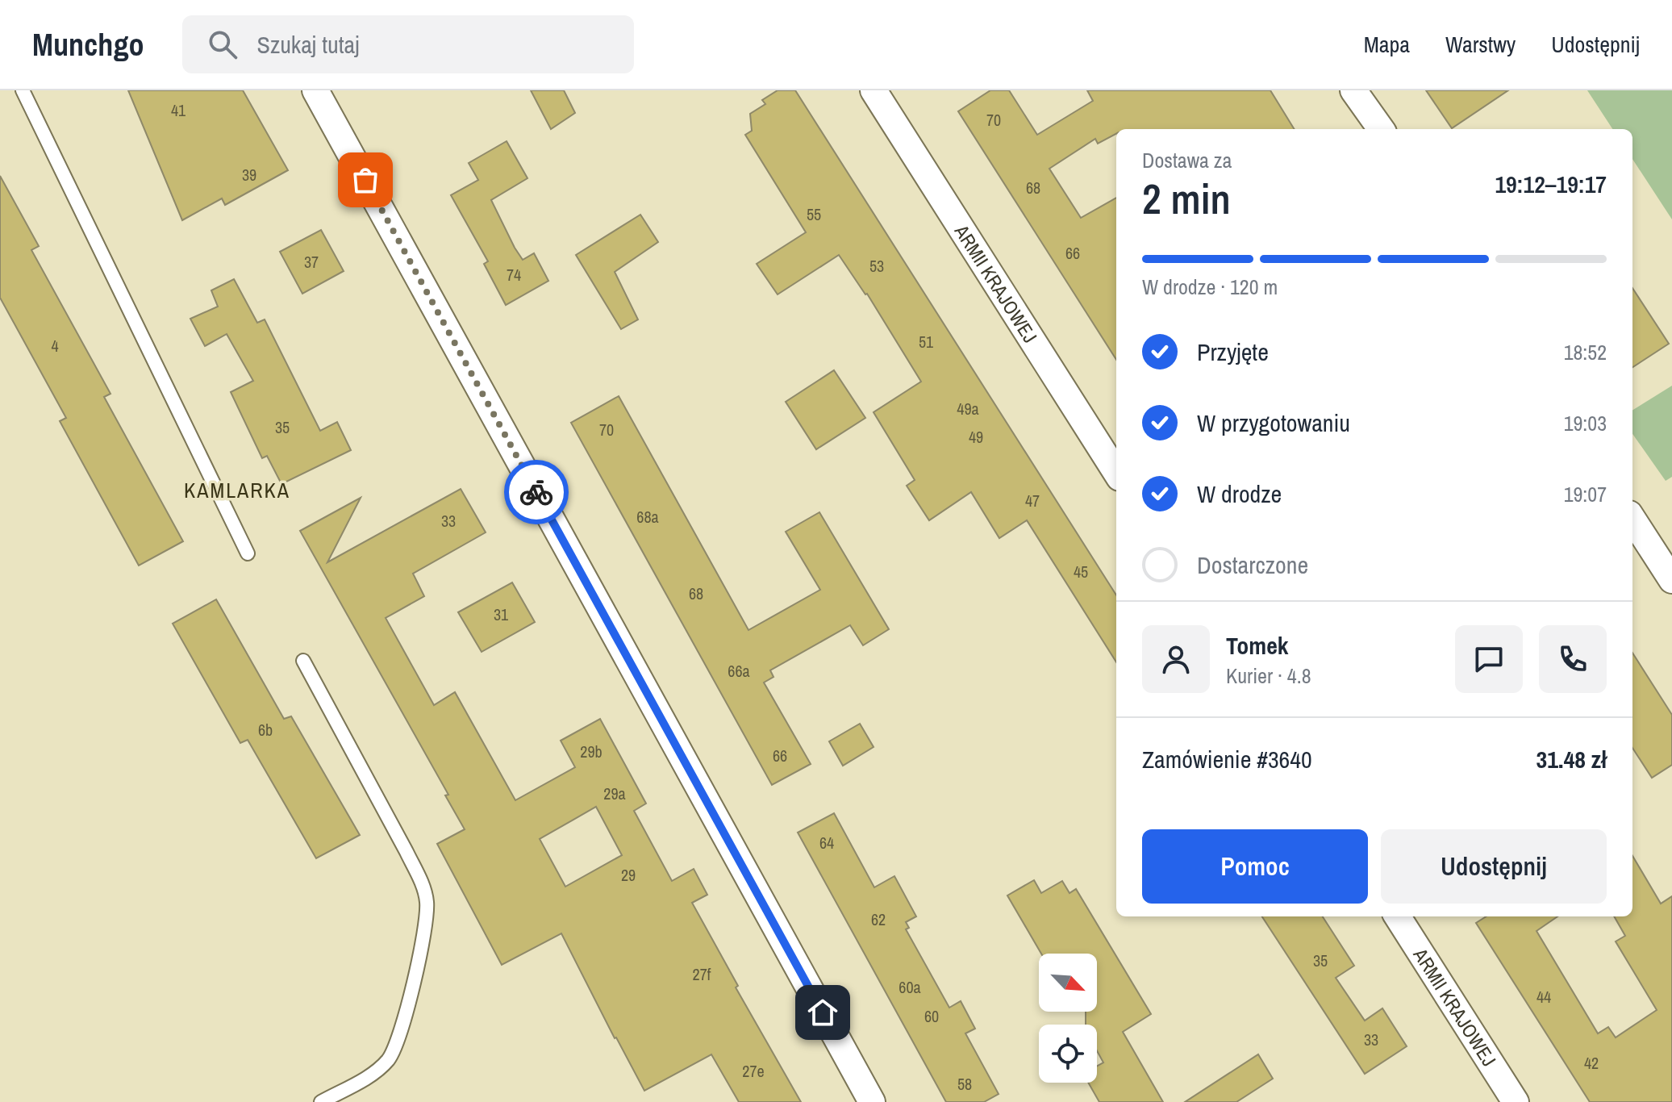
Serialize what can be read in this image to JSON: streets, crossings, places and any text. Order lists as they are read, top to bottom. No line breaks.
{"streets":{"street":["ARMII KRAJOWEJ"]},"districts":["KAMLARKA"],"house_numbers":["41","70","39","68","55","66","37","53","74","51","4","49a","35","70","49","47","68a","33","45","68","31","66a","6b","29b","66","29a","64","29","62","35","27f","60a","44","60","33","42","27e","58"],"north":"bottom right","page":{"header":"Munchgo","search":"Szukaj tutaj","nav":["Mapa","Warstwy","Udostępnij"],"heading":["2 min","Dostawa za","19:12–19:17"],"panel":["Tomek","Kurier · 4.8","Zamówienie #3640","31.48 zł"],"bar":"W drodze · 120 m","list":[["Przyjęte","18:52"],["W przygotowaniu","19:03"],["W drodze","19:07"],"Dostarczone"],"buttons":["Pomoc","Udostępnij"]}}
